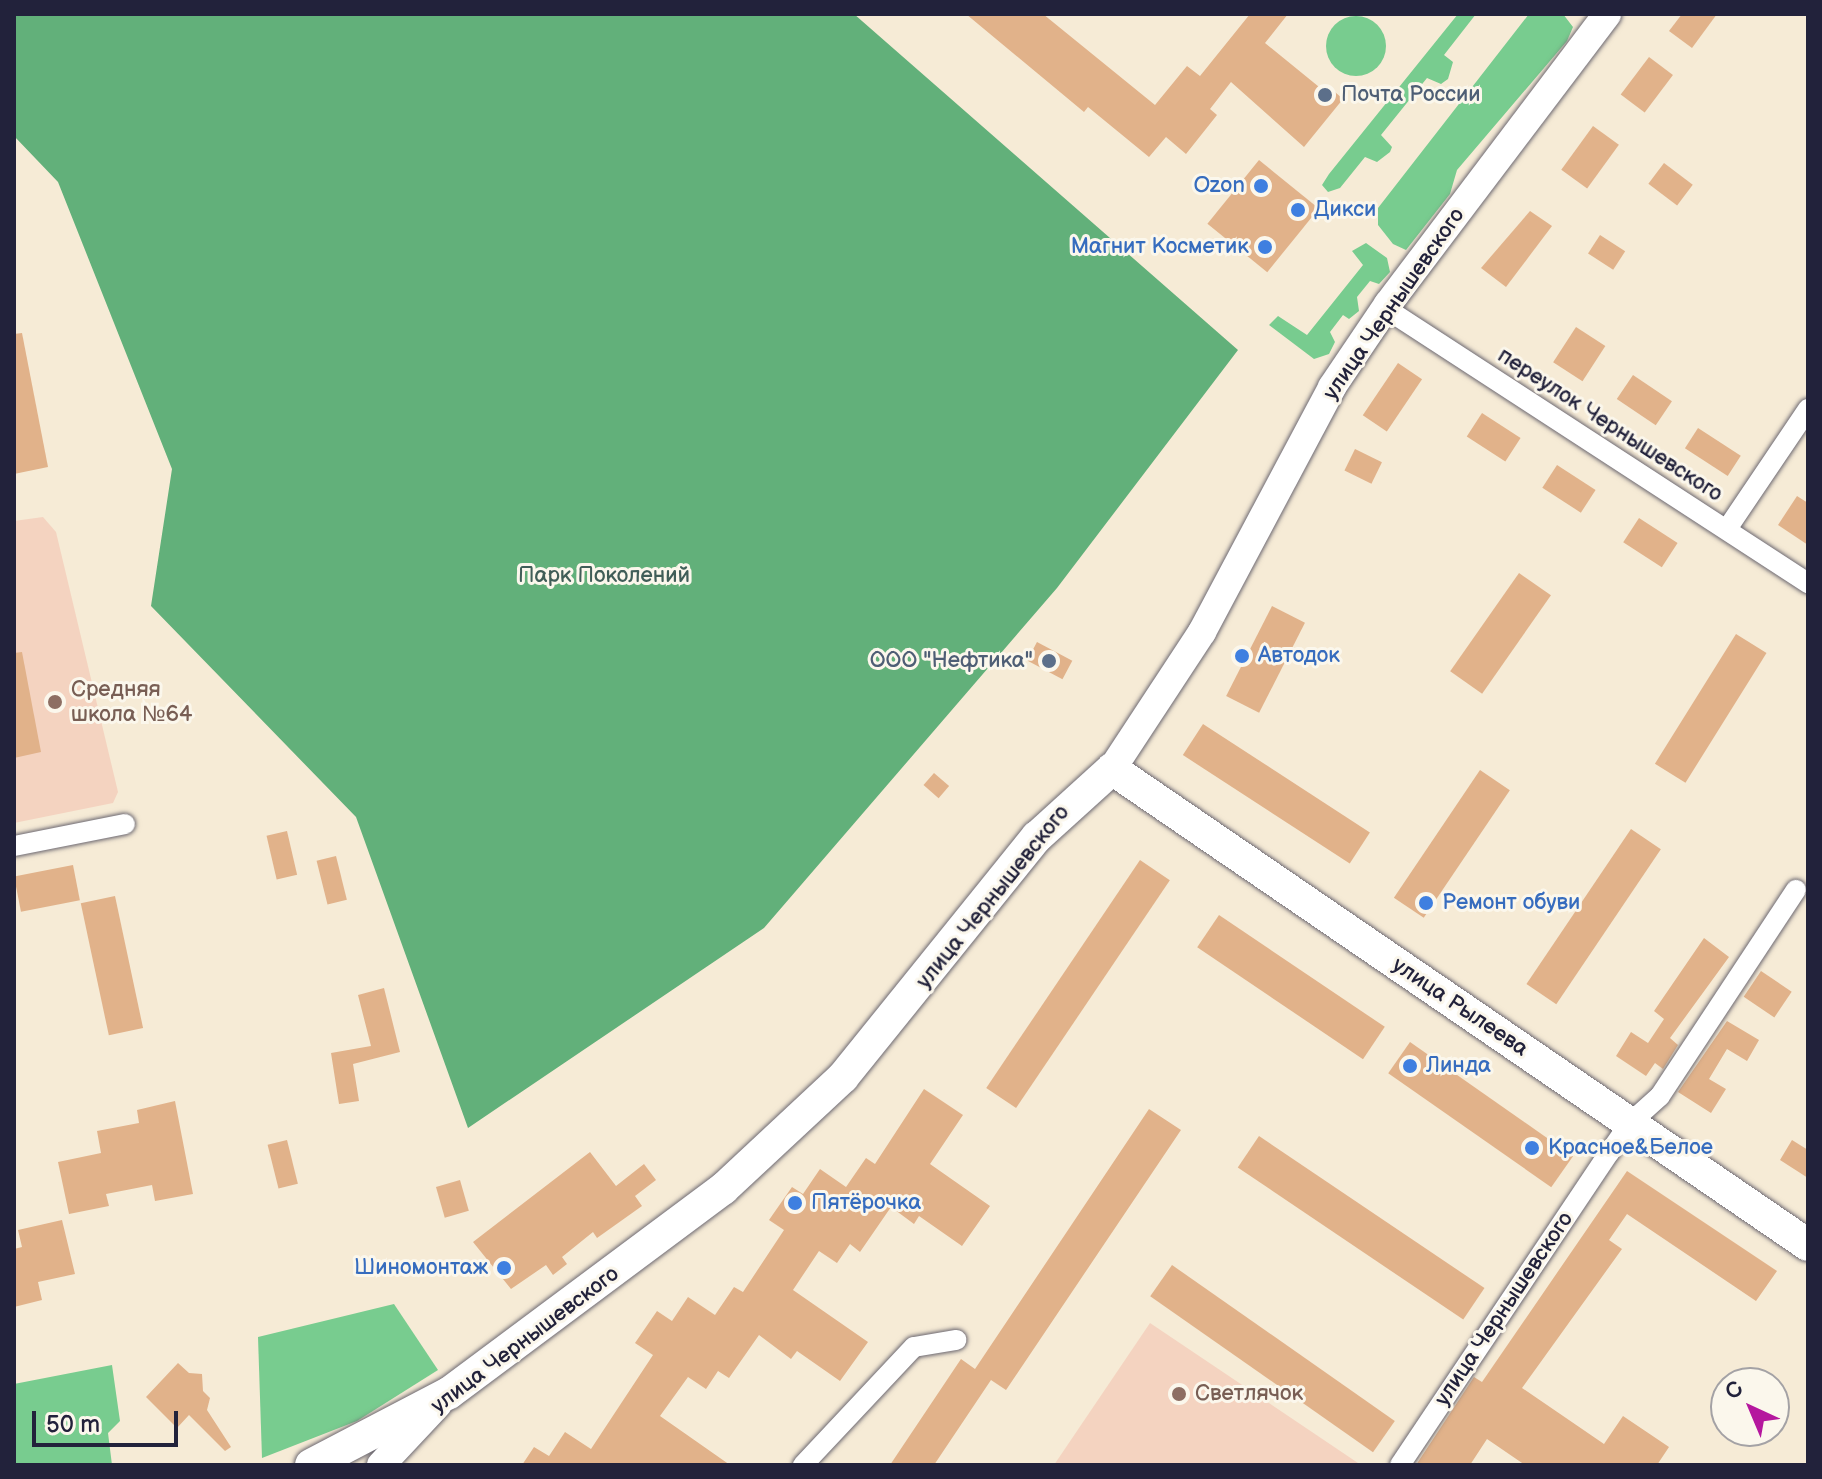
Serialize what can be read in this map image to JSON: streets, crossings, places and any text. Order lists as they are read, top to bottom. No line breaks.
{"streets":{"main road":["улица Чернышевского","улица Рылеева"],"street":["переулок Чернышевского"]},"crossings":[["улица Чернышевского","переулок Чернышевского"],["улица Чернышевского","улица Рылеева"]],"parks":["Парк Поколений"],"places":["Почта России","Ozon","Дикси","Магнит Косметик","Автодок","ООО \"Нефтика\"","Средняя школа №64","Ремонт обуви","Линда","Красное&Белое","Пятёрочка","Шиномонтаж","Светлячок"],"scale_bar":"50 m","north":"top left"}
